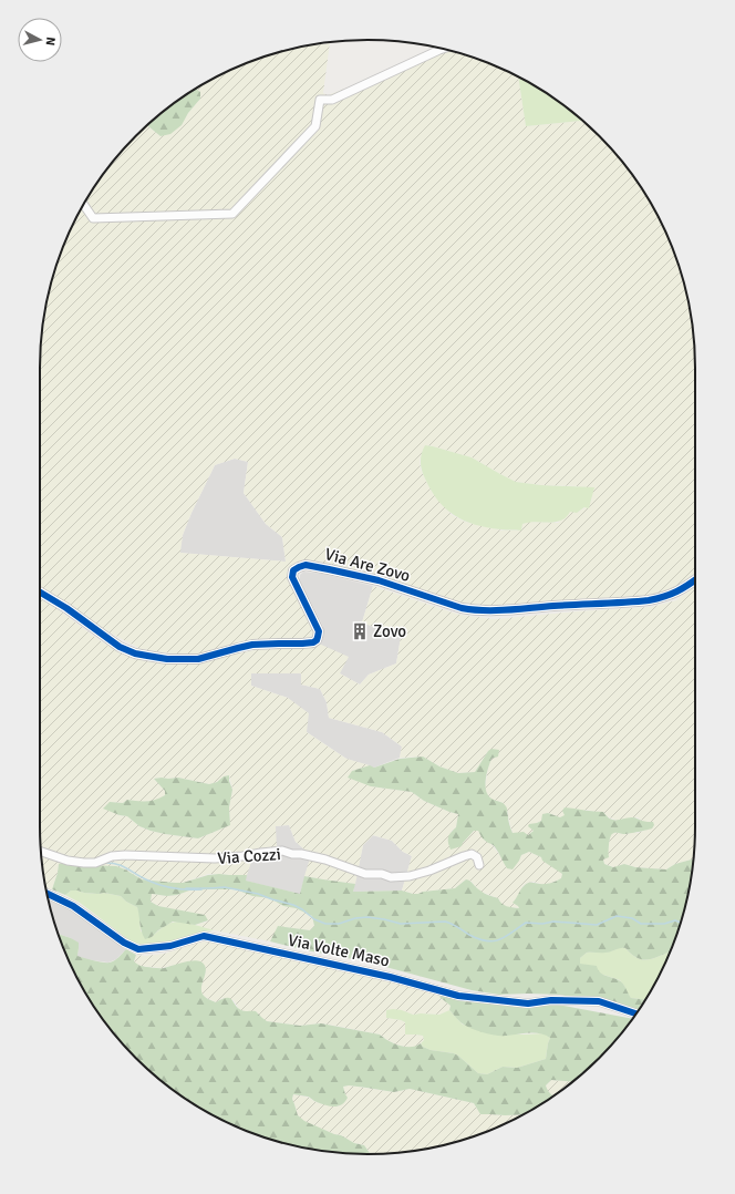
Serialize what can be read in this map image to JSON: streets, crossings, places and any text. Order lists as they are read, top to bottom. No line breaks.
{"streets":{"street":["Via Are Zovo","Via Cozzi","Via Volte Maso"]},"places":{"building":["Zovo"]},"north":"right"}
